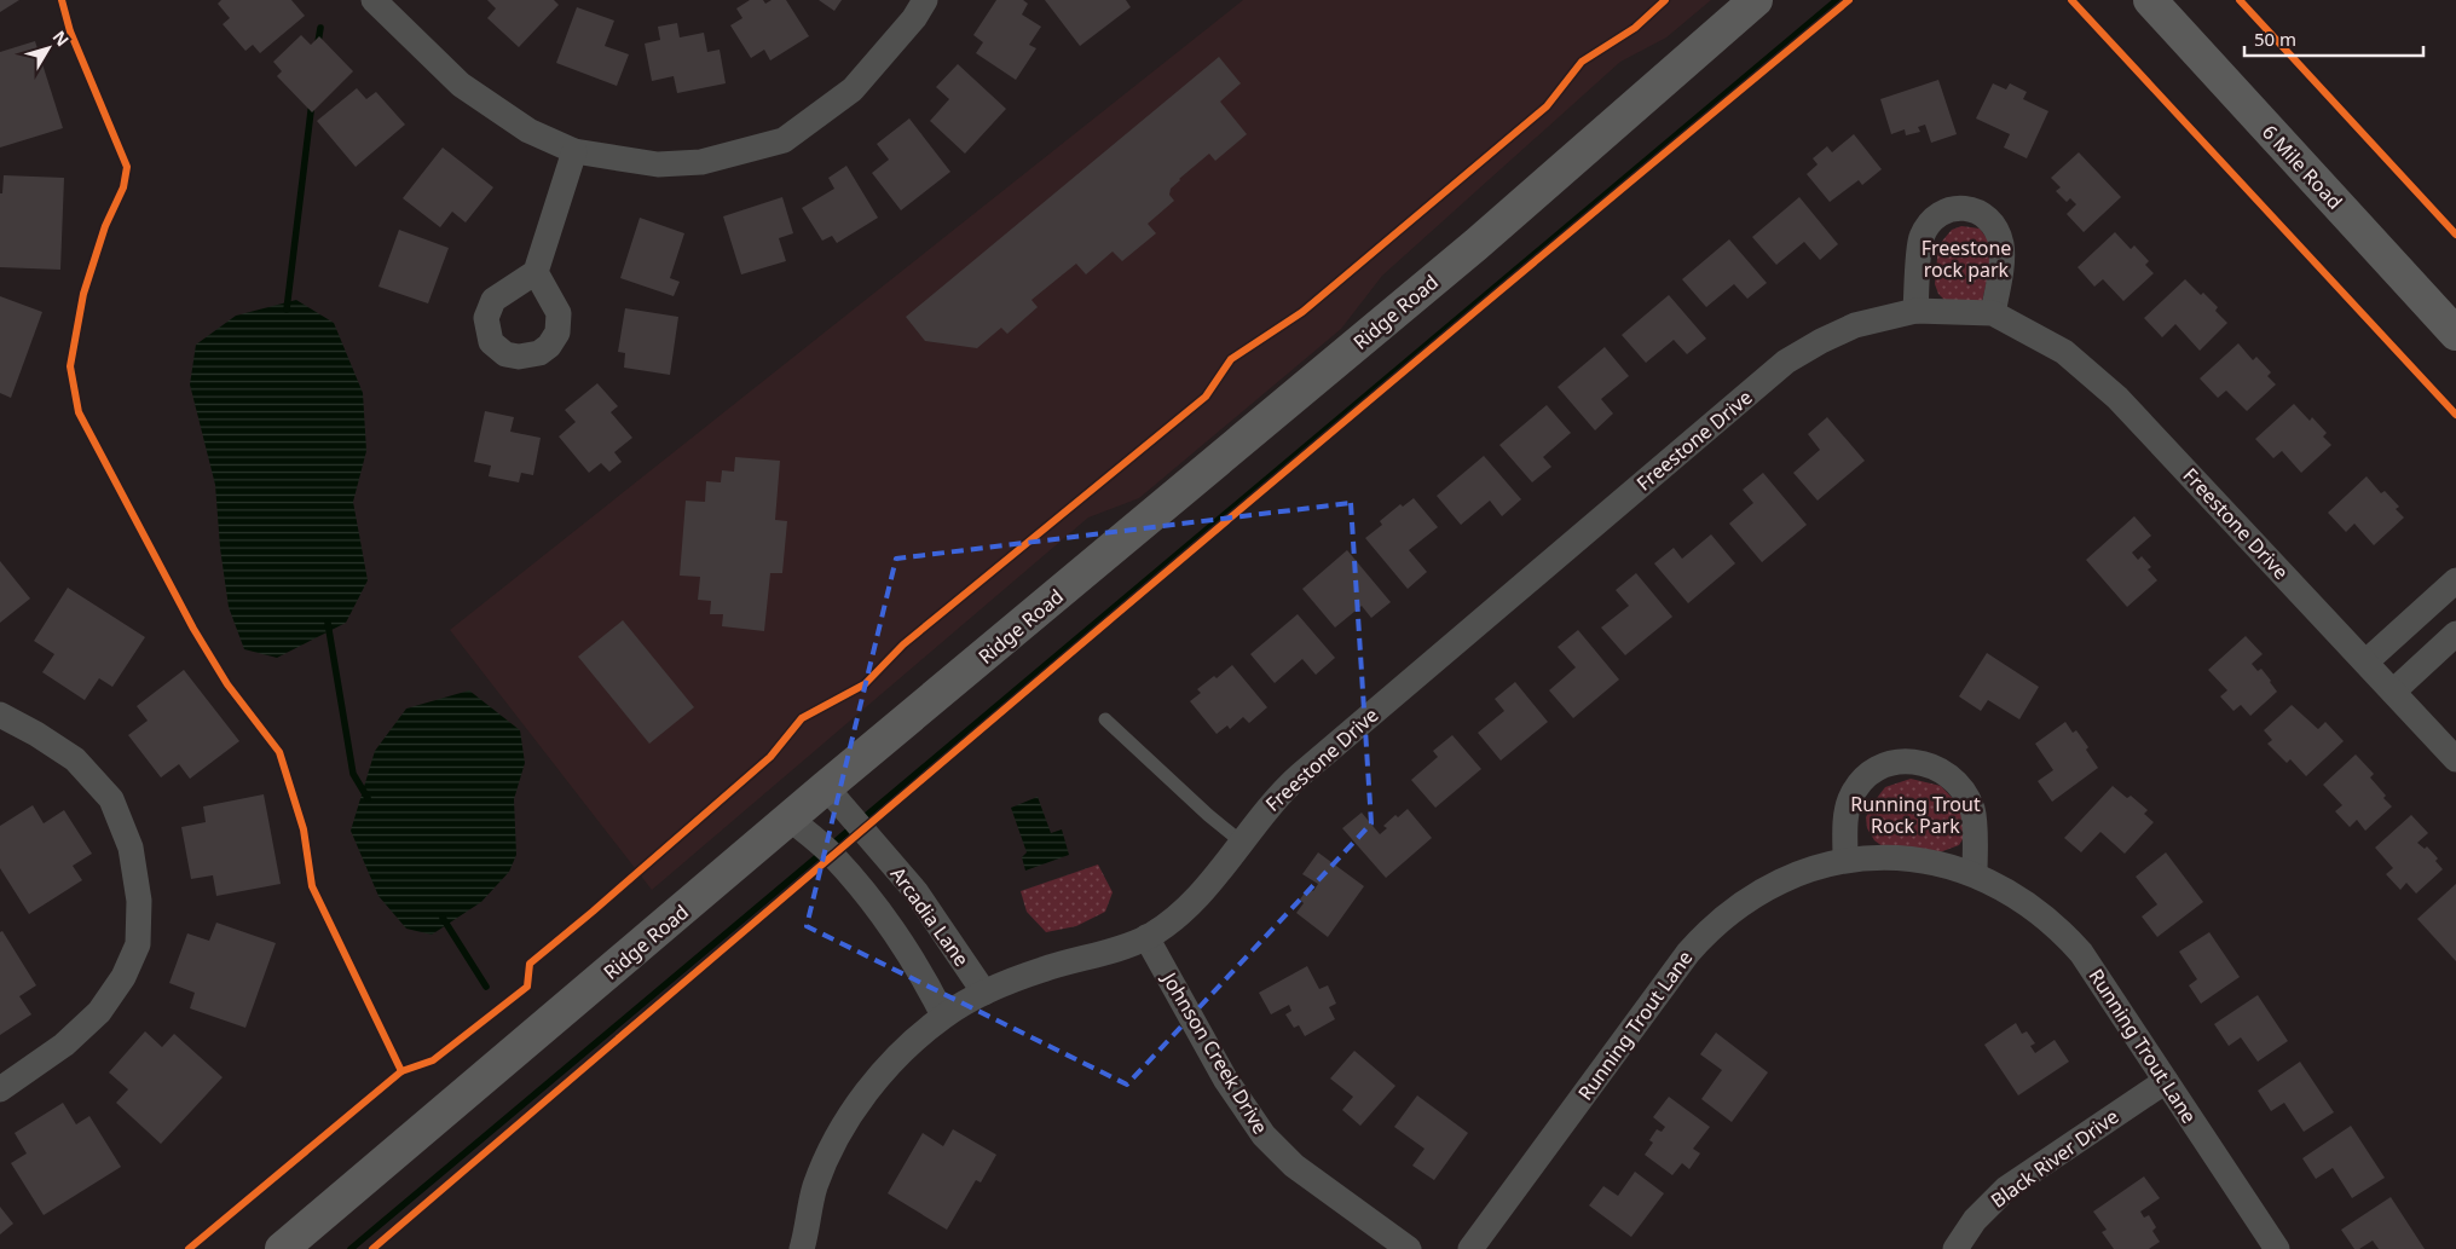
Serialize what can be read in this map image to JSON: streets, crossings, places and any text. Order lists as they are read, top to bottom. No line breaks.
{"streets":{"street":["6 Mile Road","Ridge Road","Freestone Drive","Arcadia Lane","Running Trout Lane","Johnson Creek Drive","Black River Drive"]},"crossings":[["Ridge Road","Arcadia Lane"],["Freestone Drive","Arcadia Lane"],["Freestone Drive","Johnson Creek Drive"],["Running Trout Lane","Black River Drive"]],"parks":["Freestone rock park","Running Trout Rock Park"],"scale_bar":"50 m","north":"top right"}
